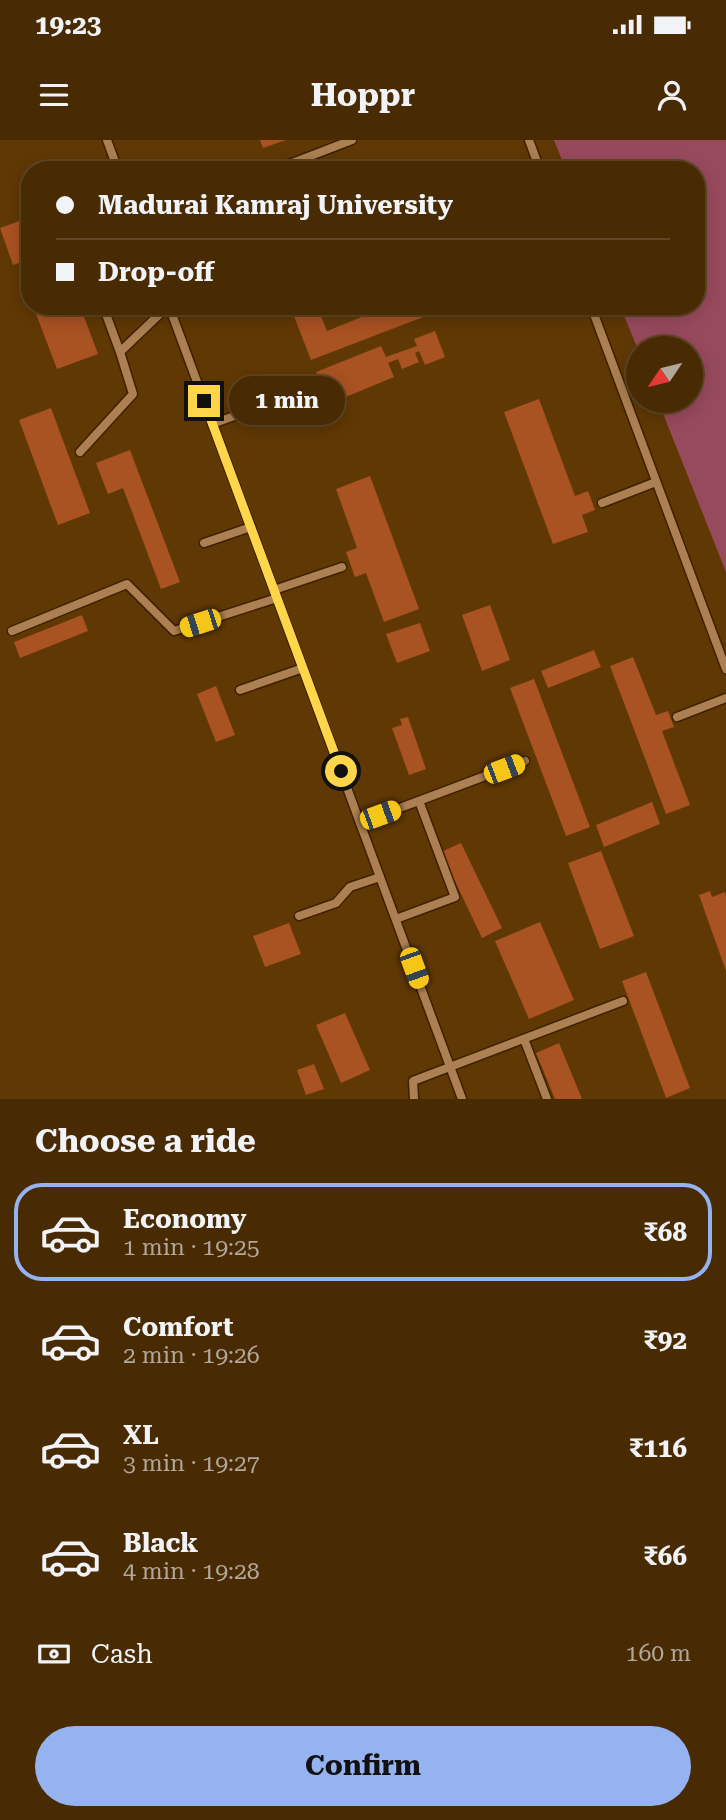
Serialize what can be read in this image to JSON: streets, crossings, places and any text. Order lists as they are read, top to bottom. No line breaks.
{"north":"bottom left","page":{"status":"19:23","header":"Hoppr","banner":["Madurai Kamraj University","Drop-off"],"bubble":"1 min","heading":"Choose a ride","list":[{"name":"Economy","note":"1 min · 19:25","value":"₹68"},{"name":"Comfort","note":"2 min · 19:26","value":"₹92"},{"name":"XL","note":"3 min · 19:27","value":"₹116"},{"name":"Black","note":"4 min · 19:28","value":"₹66"}],"pay":["Cash","160 m"],"buttons":"Confirm"}}
